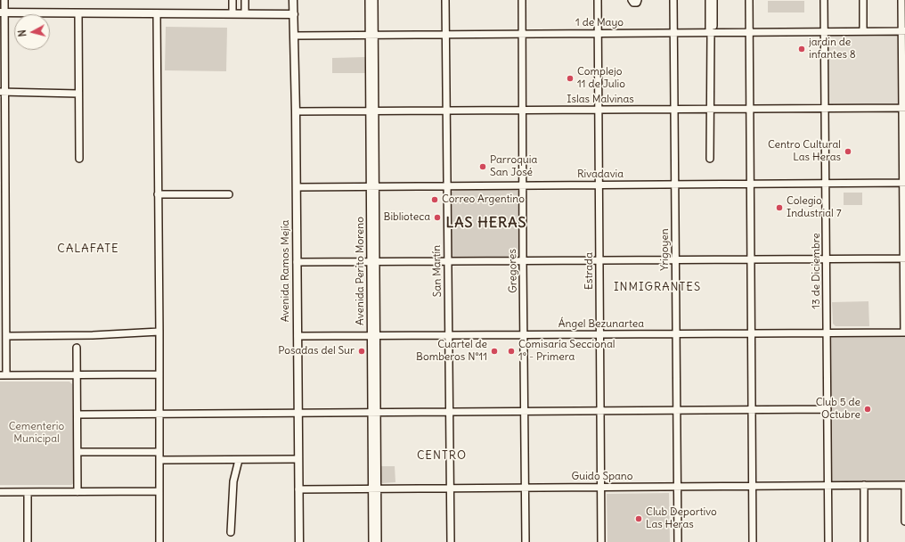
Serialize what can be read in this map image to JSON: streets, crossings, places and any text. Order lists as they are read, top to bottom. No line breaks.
{"streets":{"main road":["Avenida Ramos Mejía"],"street":["1 de Mayo","Islas Malvinas","Rivadavia","Yrigoyen","Avenida Perito Moreno","San Martín","Gregores","Estrada","13 de Diciembre","Ángel Bezunartea","Guido Spano"]},"crossings":[["1 de Mayo","Yrigoyen"],["1 de Mayo","Avenida Ramos Mejía"],["1 de Mayo","Avenida Perito Moreno"],["1 de Mayo","San Martín"],["1 de Mayo","Gregores"],["1 de Mayo","Estrada"],["1 de Mayo","13 de Diciembre"],["Islas Malvinas","Yrigoyen"],["Islas Malvinas","Avenida Ramos Mejía"],["Islas Malvinas","Avenida Perito Moreno"],["Islas Malvinas","San Martín"],["Islas Malvinas","Gregores"],["Islas Malvinas","Estrada"],["Islas Malvinas","13 de Diciembre"],["Rivadavia","Yrigoyen"],["Rivadavia","Avenida Ramos Mejía"],["Rivadavia","Avenida Perito Moreno"],["Rivadavia","San Martín"],["Rivadavia","Gregores"],["Rivadavia","Estrada"],["Rivadavia","13 de Diciembre"],["Yrigoyen","Ángel Bezunartea"],["Yrigoyen","Guido Spano"],["Avenida Ramos Mejía","Ángel Bezunartea"],["Avenida Ramos Mejía","Guido Spano"],["Avenida Perito Moreno","Ángel Bezunartea"],["Avenida Perito Moreno","Guido Spano"],["San Martín","Ángel Bezunartea"],["San Martín","Guido Spano"],["Gregores","Ángel Bezunartea"],["Gregores","Guido Spano"],["Estrada","Ángel Bezunartea"],["Estrada","Guido Spano"],["13 de Diciembre","Ángel Bezunartea"],["13 de Diciembre","Guido Spano"]],"districts":["LAS HERAS","CALAFATE","INMIGRANTES","CENTRO"],"parks":["Cementerio Municipal"],"places":["jardin de infantes 8","Complejo 11 de Julio","Centro Cultural Las Heras","Parroquia San José","Correo Argentino","Colegio Industrial 7","Biblioteca","Posadas del Sur","Cuartel de Bomberos N°11","Comisaría Seccional 1º - Primera","Club 5 de Octubre","Club Deportivo Las Heras"],"north":"left"}
